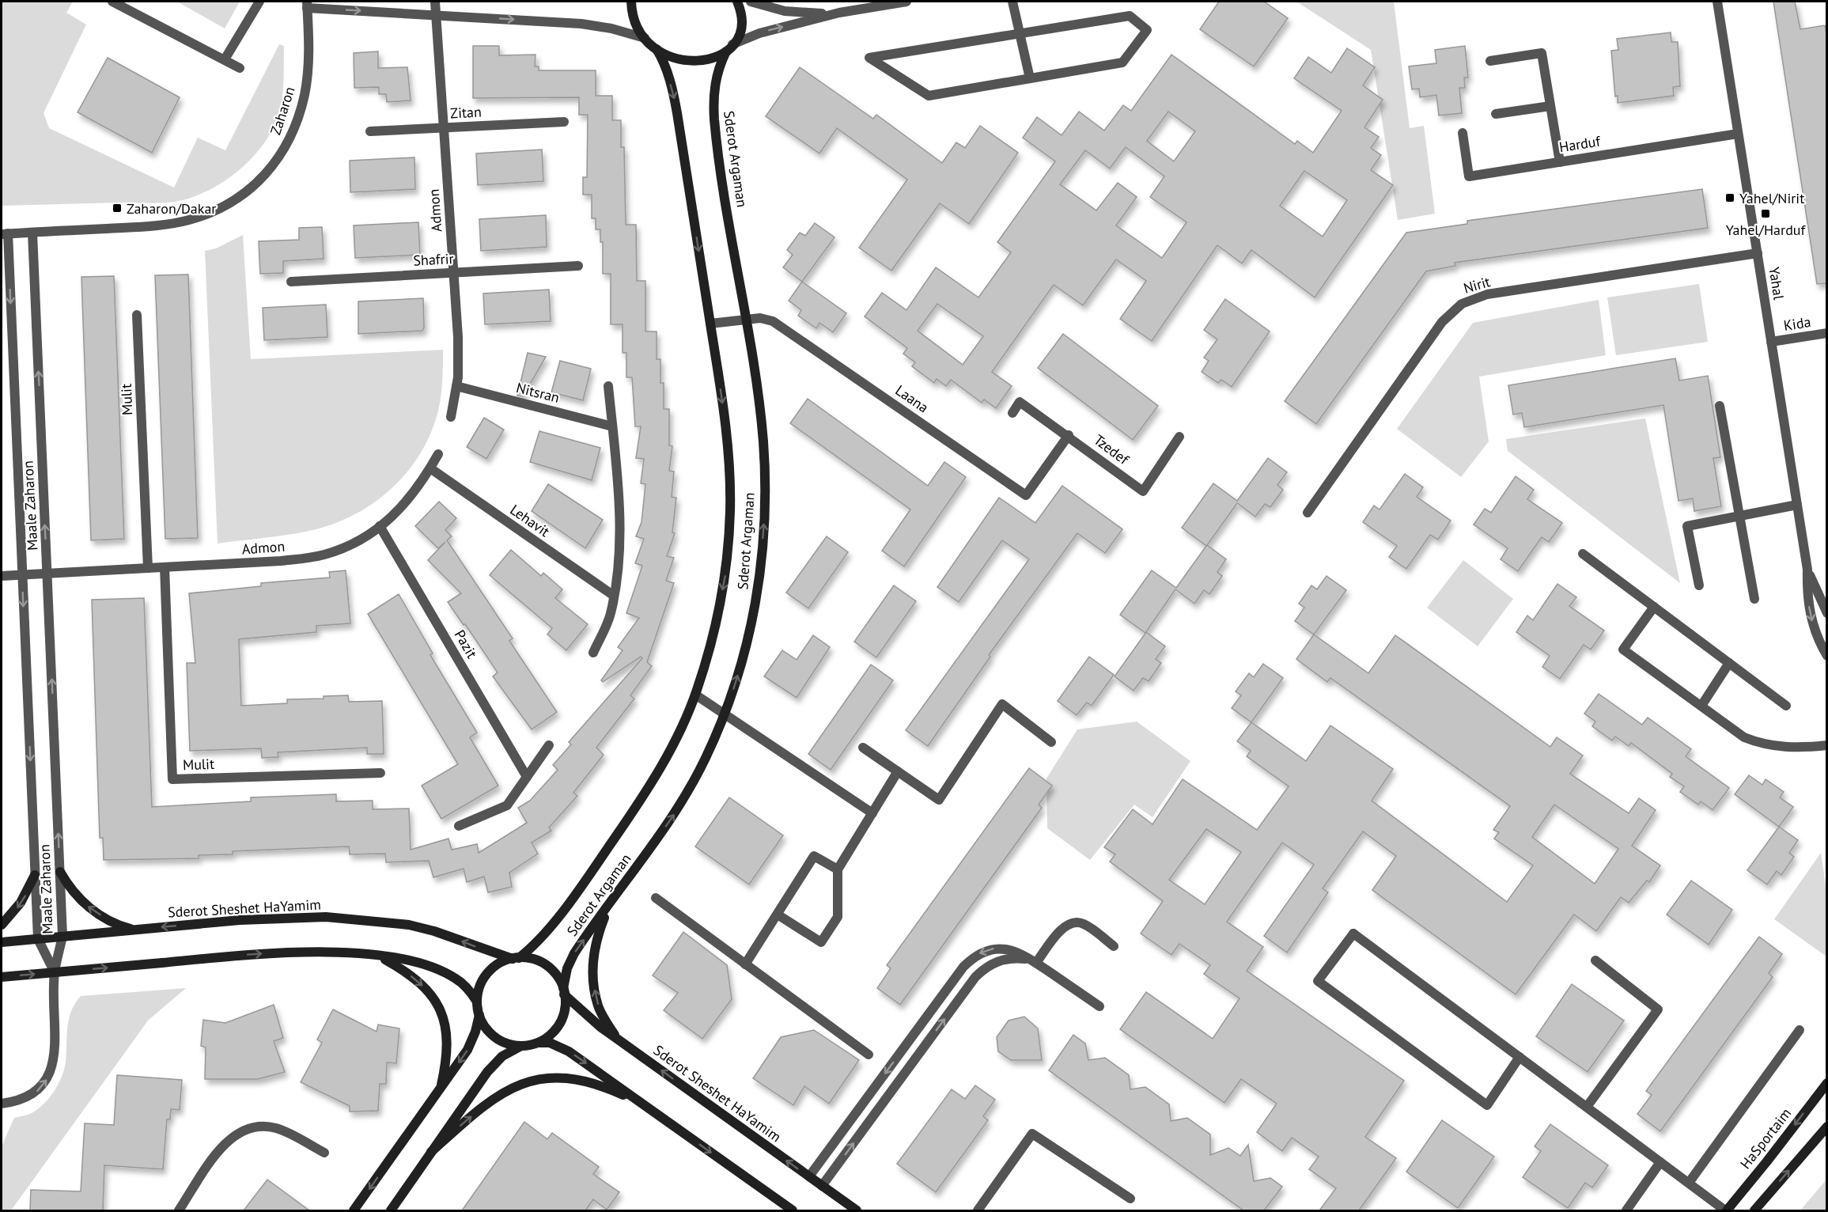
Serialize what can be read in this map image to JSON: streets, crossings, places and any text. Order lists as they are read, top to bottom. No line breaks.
{"streets":{"street":["Zaharon","Zitan","Harduf","Sderot Argaman","Admon","Shafrir","Yahal","Nirit","Kida","Nitsran","Laana","Mulit","Tzedef","Maale Zaharon","Lehavit","Pazit","Sderot Sheshet HaYamim","HaSportaim"]},"crossings":[["Zaharon","Maale Zaharon"],["Zitan","Admon"],["Harduf","Yahal"],["Sderot Argaman","Laana"],["Sderot Argaman","Sderot Sheshet HaYamim"],["Admon","Shafrir"],["Admon","Nitsran"],["Admon","Mulit"],["Admon","Maale Zaharon"],["Admon","Lehavit"],["Admon","Pazit"],["Yahal","Nirit"],["Yahal","Kida"],["Laana","Tzedef"],["Maale Zaharon","Sderot Sheshet HaYamim"]],"places":{"transit":["Yahel/Nirit","Zaharon/Dakar","Yahel/Harduf"]}}
